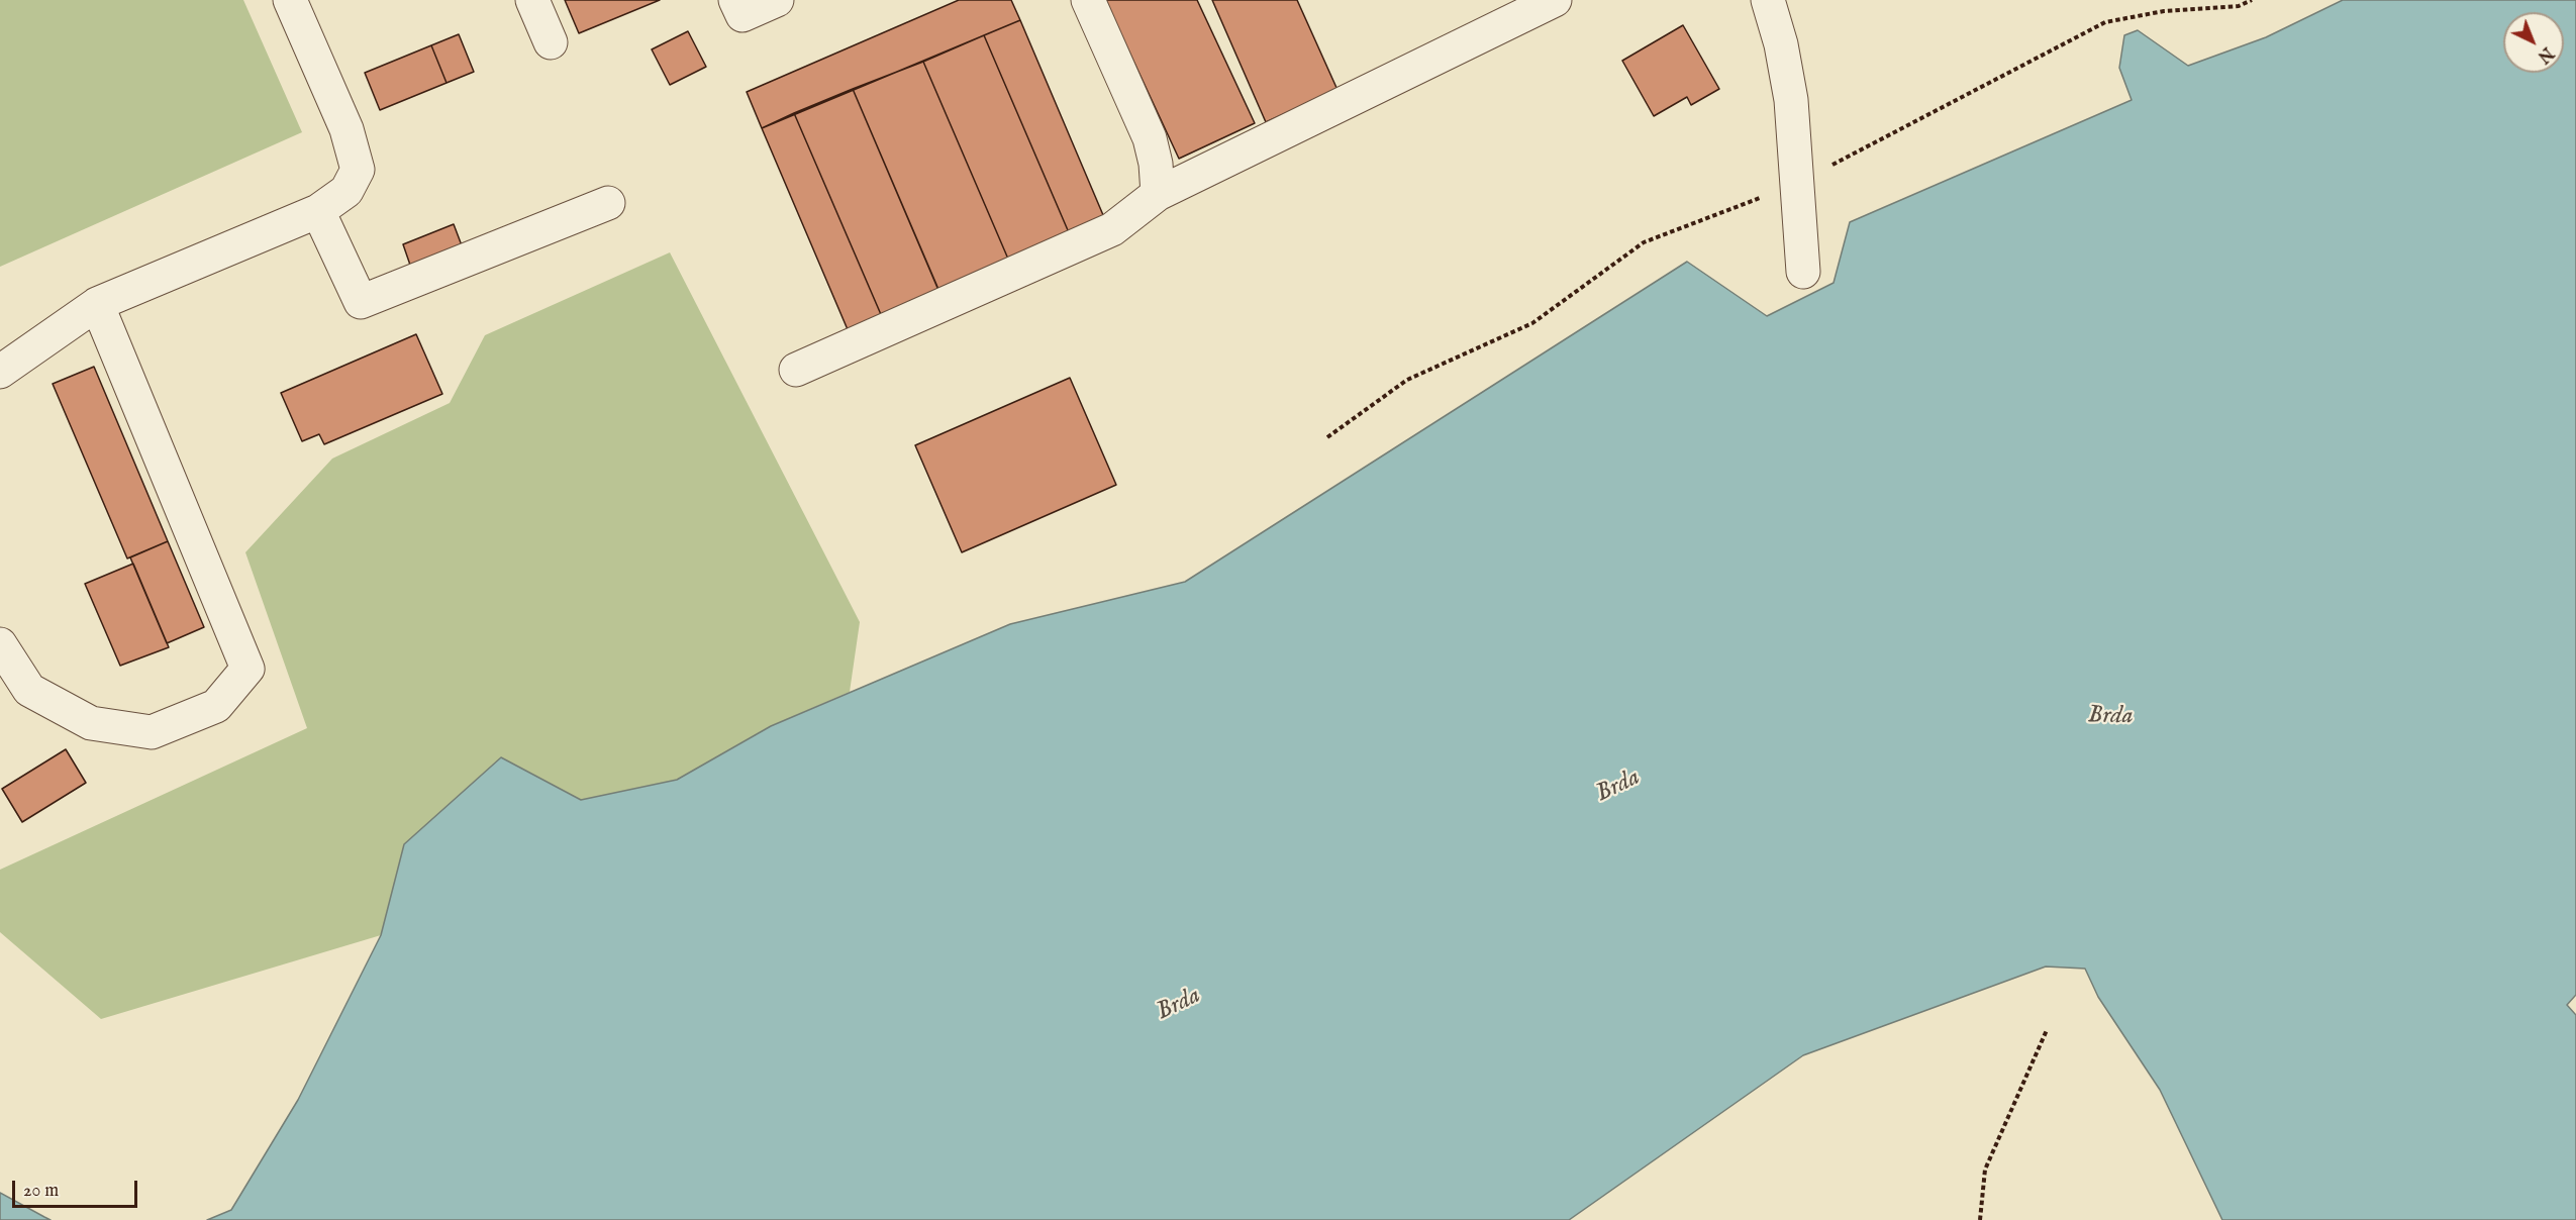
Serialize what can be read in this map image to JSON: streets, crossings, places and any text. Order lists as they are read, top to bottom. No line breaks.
{"water":["Brda"],"scale_bar":"20 m","north":"bottom right"}
